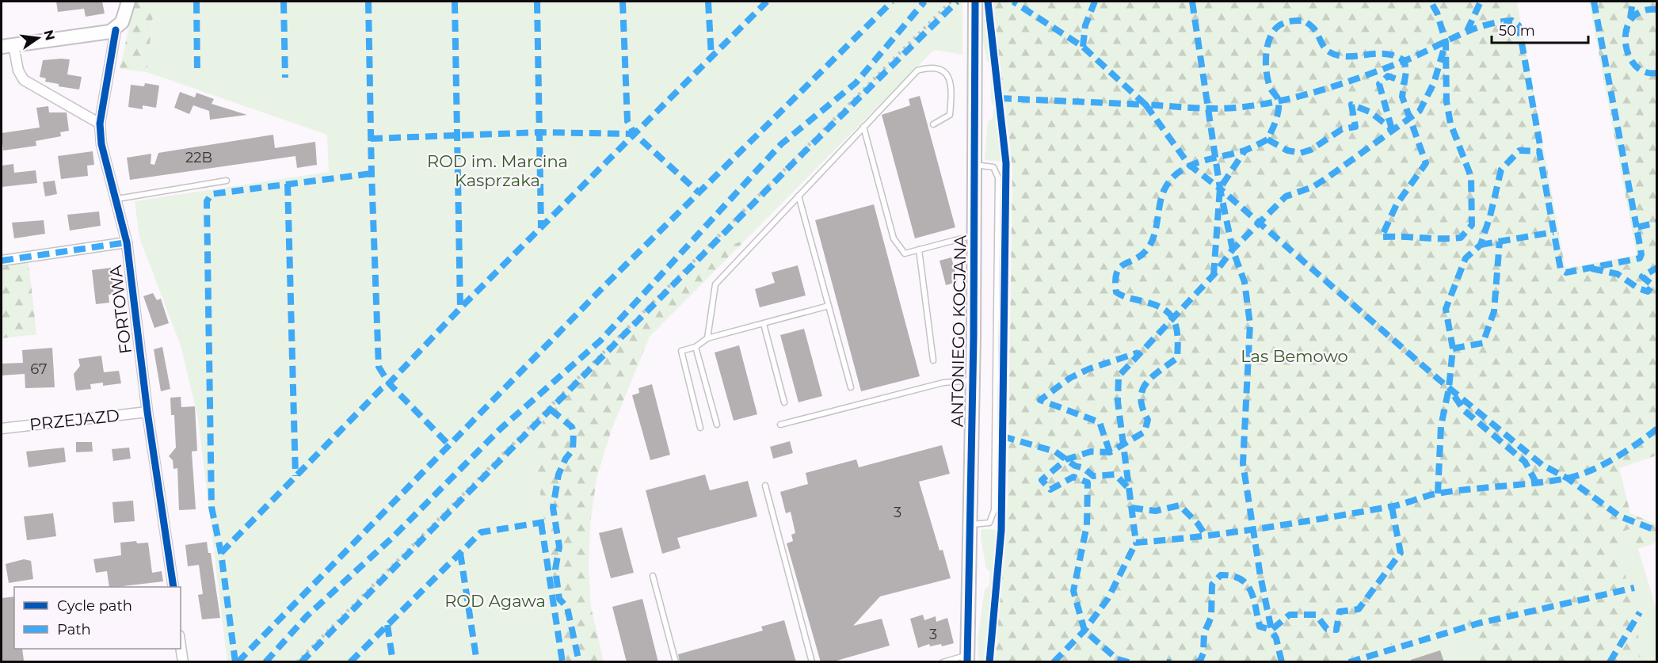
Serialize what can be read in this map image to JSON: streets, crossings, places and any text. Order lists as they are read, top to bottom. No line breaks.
{"streets":{"street":["FORTOWA","ANTONIEGO KOCJANA","PRZEJAZD"]},"crossings":[["FORTOWA","PRZEJAZD"]],"parks":["ROD im. Marcina Kasprzaka","Las Bemowo","ROD Agawa"],"house_numbers":["22B","67","3","3"],"legend":["Cycle path","Path"],"scale_bar":"50 m","north":"right"}
